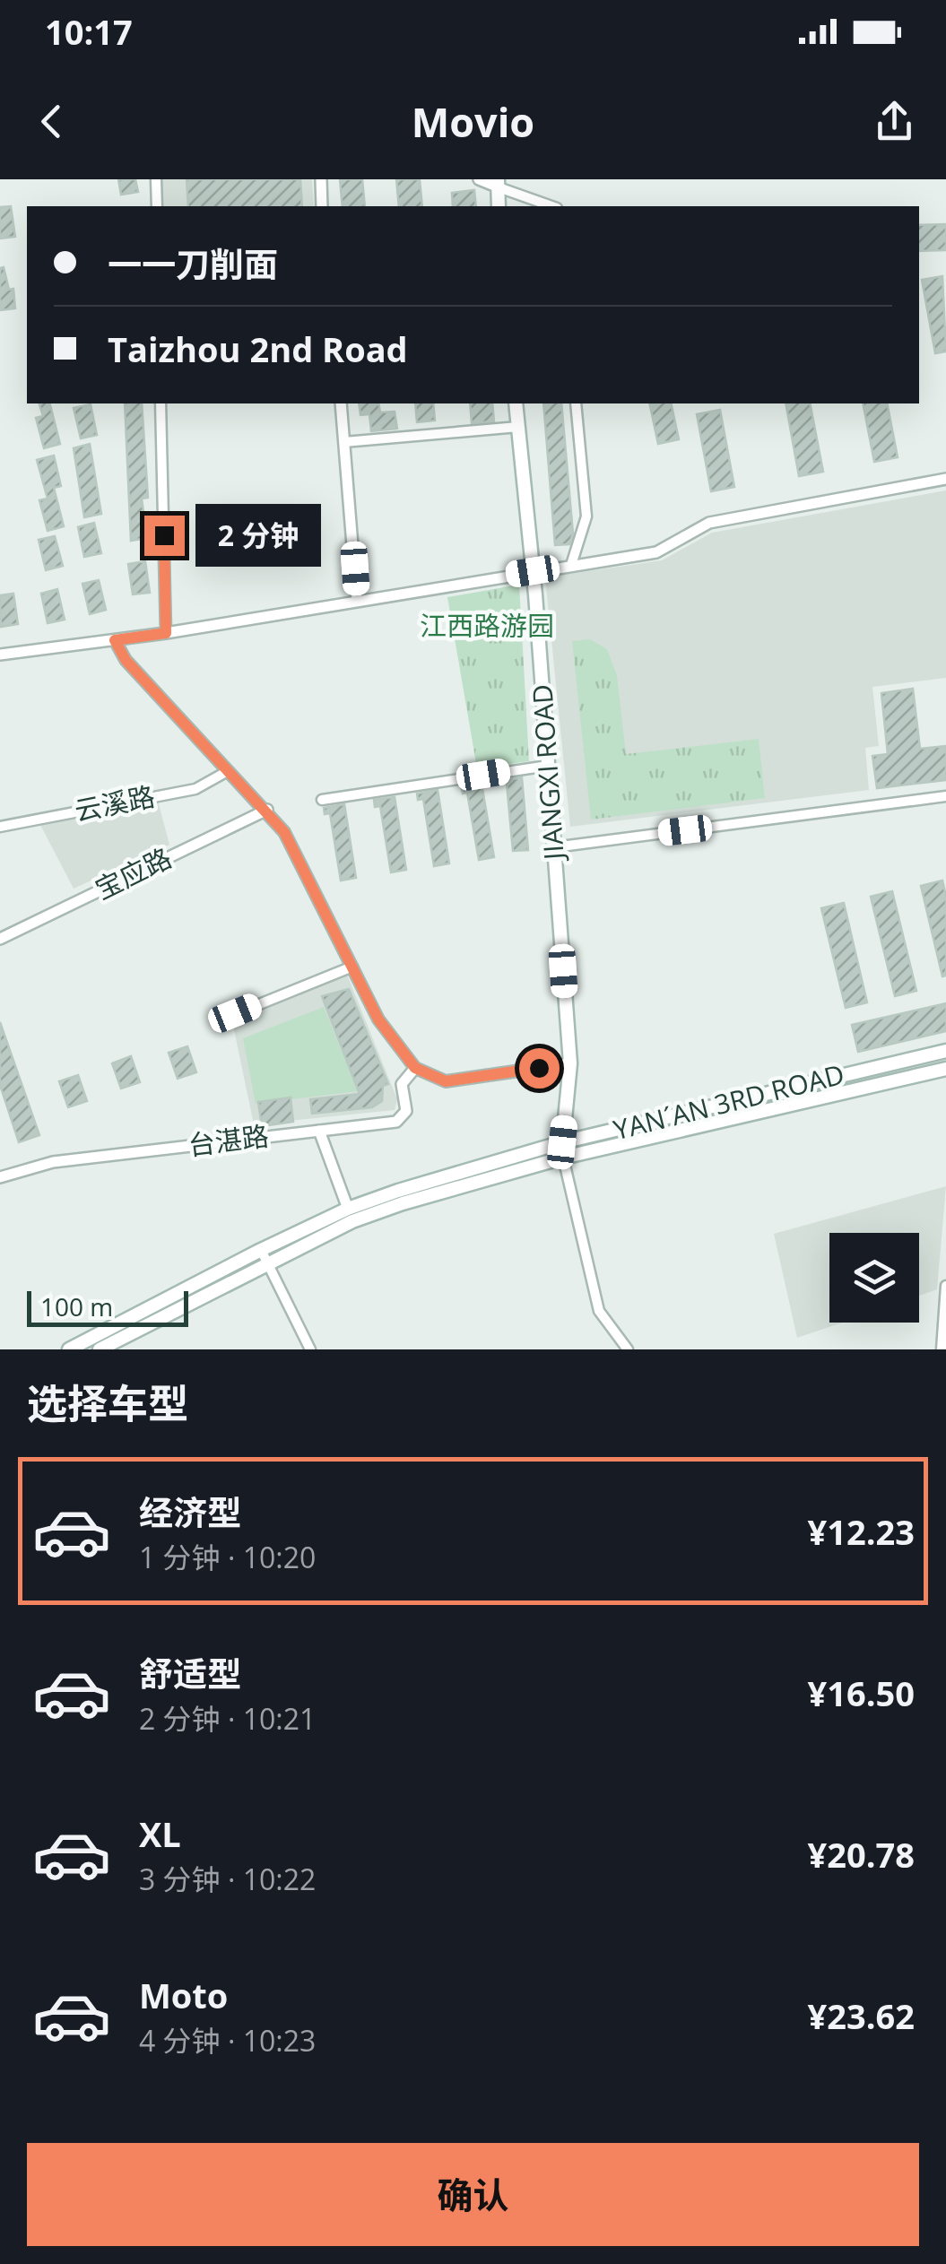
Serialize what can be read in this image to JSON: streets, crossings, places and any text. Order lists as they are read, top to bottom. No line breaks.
{"streets":{"main road":["JIANGXI ROAD","YAN´AN 3RD ROAD"],"street":["云溪路","宝应路","台湛路"]},"crossings":[["JIANGXI ROAD","YAN´AN 3RD ROAD"]],"parks":["江西路游园"],"scale_bar":"100 m","page":{"status":"10:17","header":"Movio","banner":["一一刀削面","Taizhou 2nd Road"],"bubble":"2 分钟","scale":"100 m","heading":"选择车型","list":[{"name":"经济型","note":"1 分钟 · 10:20","value":"¥12.23"},{"name":"舒适型","note":"2 分钟 · 10:21","value":"¥16.50"},{"name":"XL","note":"3 分钟 · 10:22","value":"¥20.78"},{"name":"Moto","note":"4 分钟 · 10:23","value":"¥23.62"}],"buttons":"确认"}}
